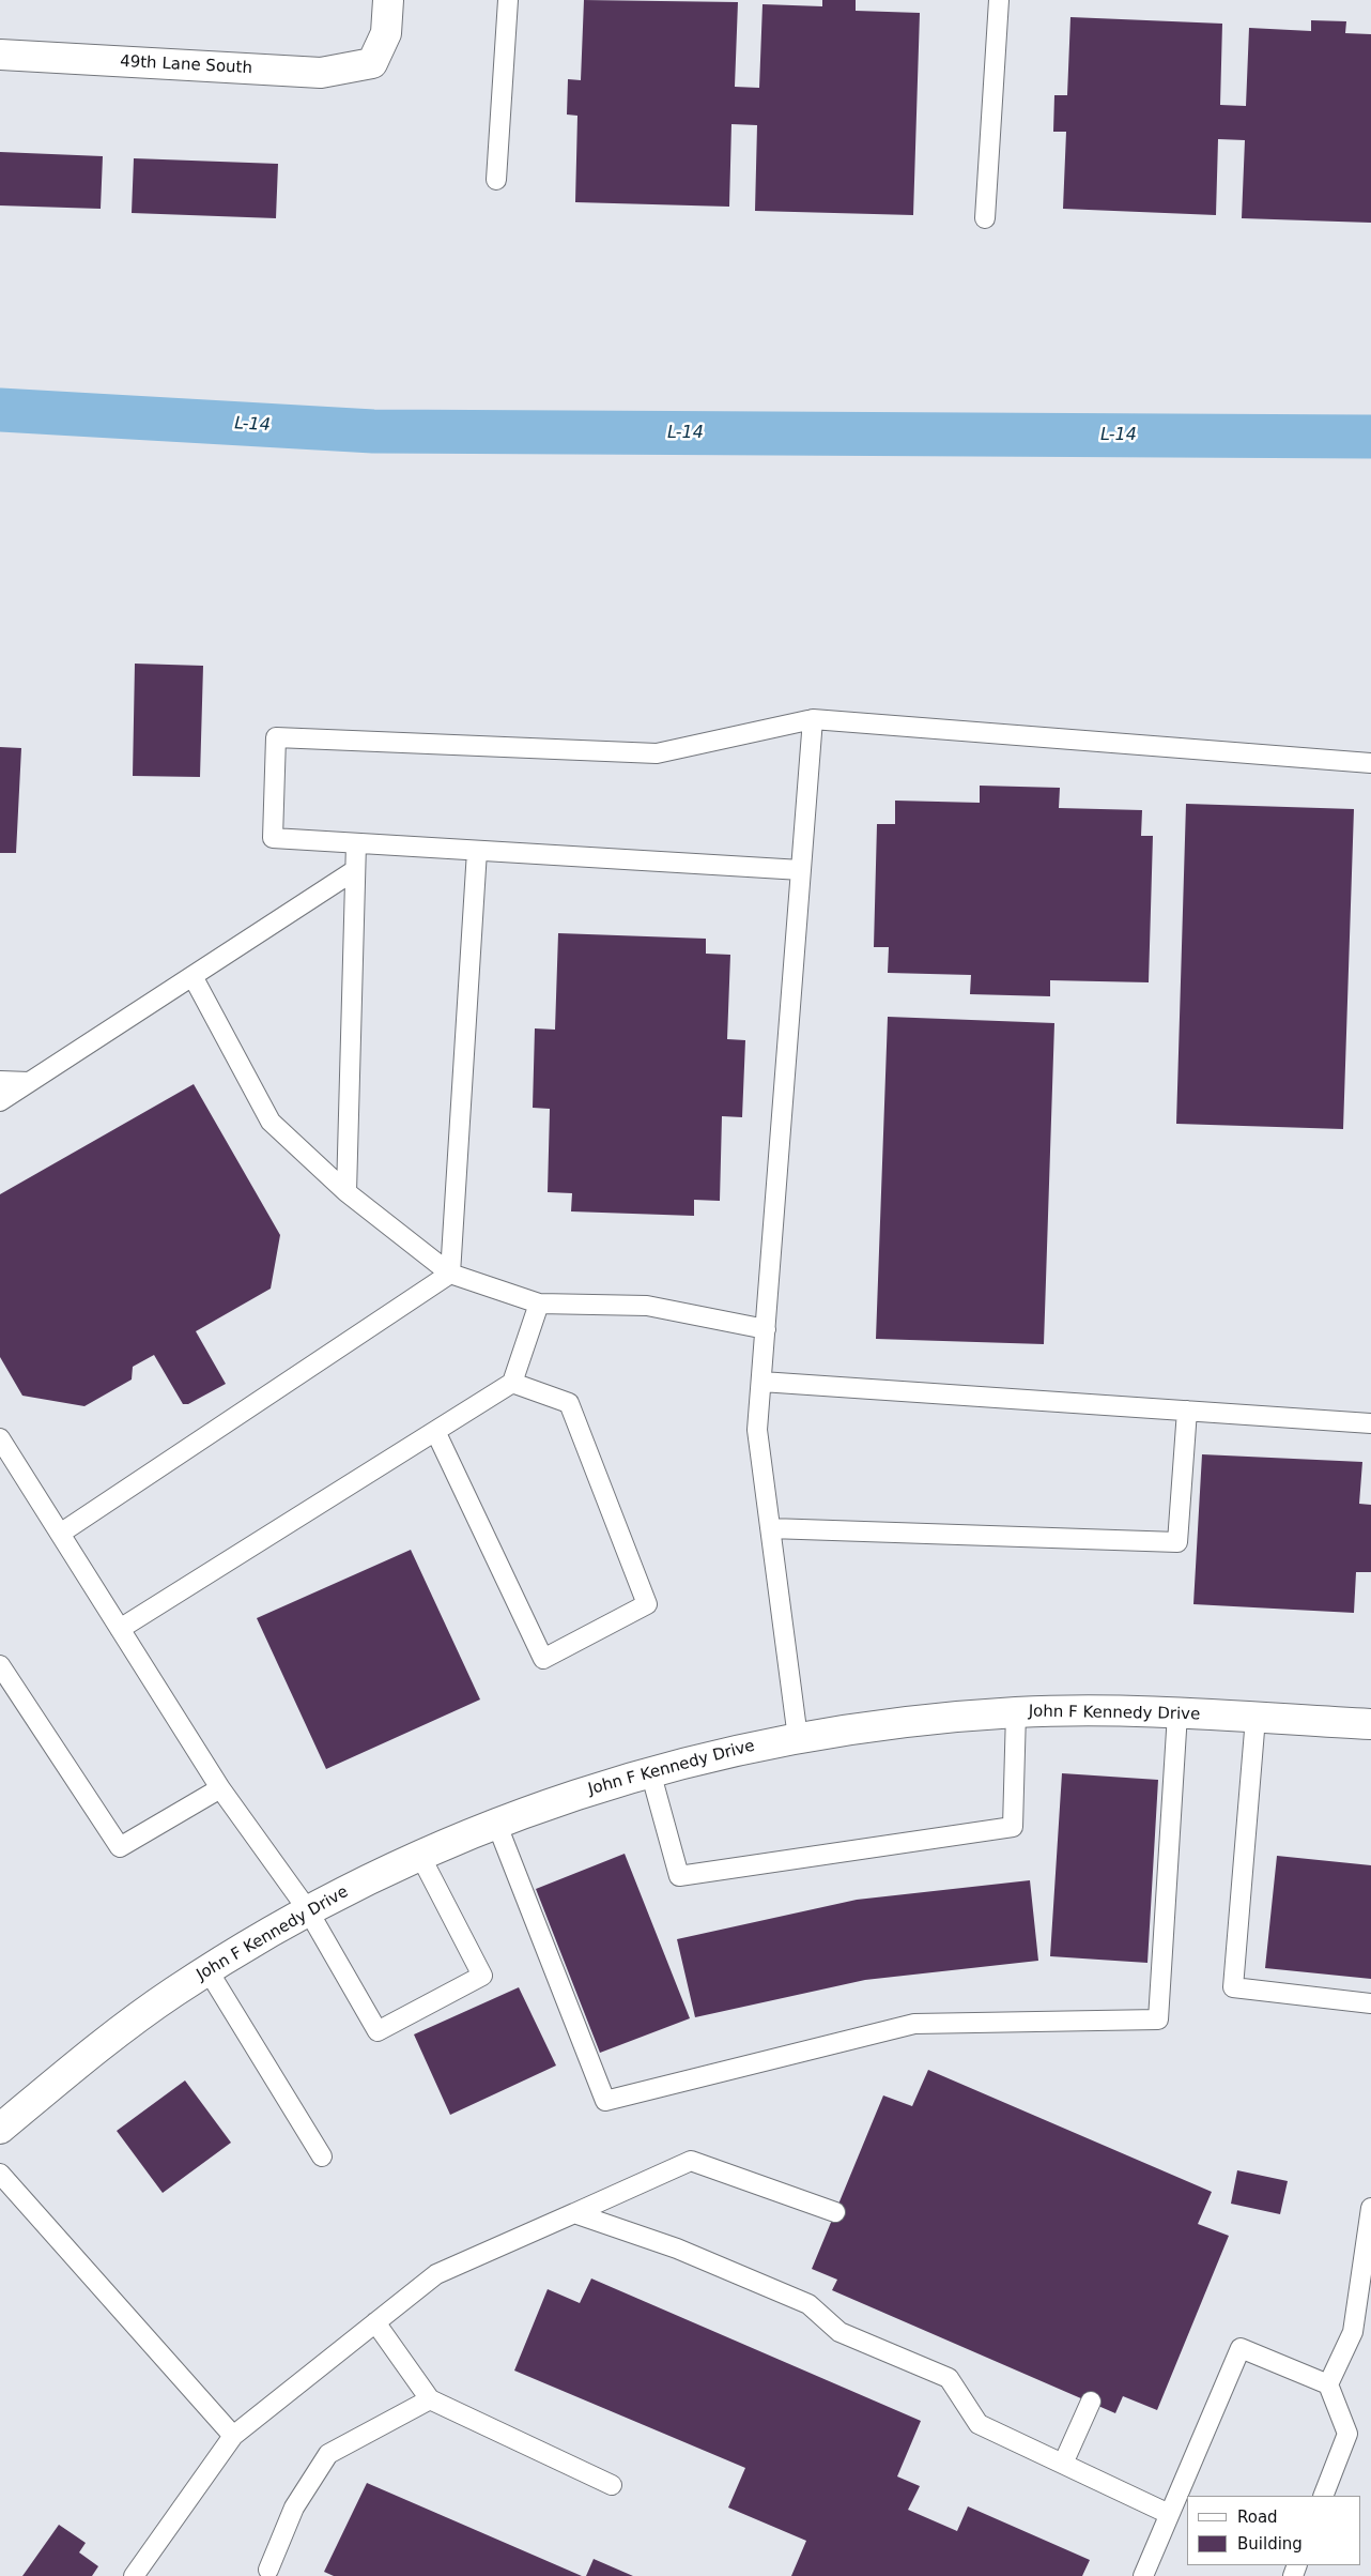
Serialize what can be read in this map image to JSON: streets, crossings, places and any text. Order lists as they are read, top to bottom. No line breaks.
{"streets":{"street":["49th Lane South","John F Kennedy Drive"]},"water":["L-14"],"legend":["Road","Building"]}
